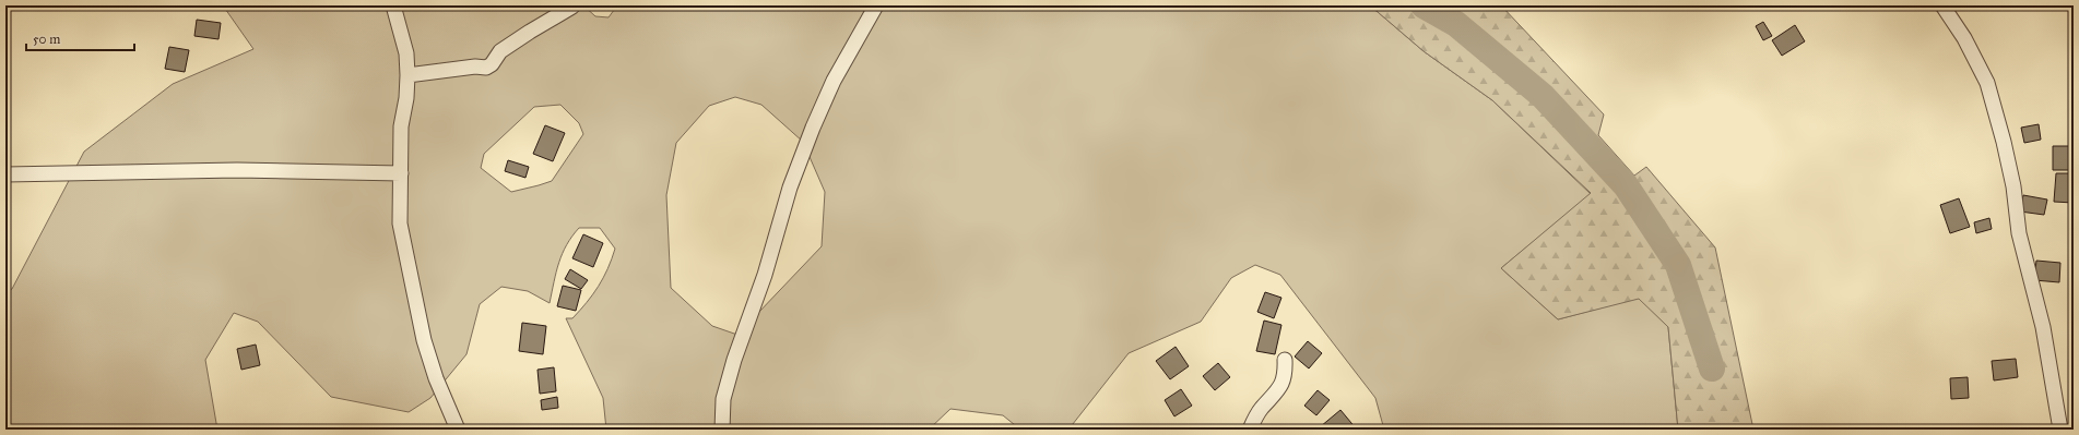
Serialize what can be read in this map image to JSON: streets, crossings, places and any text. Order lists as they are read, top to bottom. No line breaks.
{"scale_bar":"50 m"}
